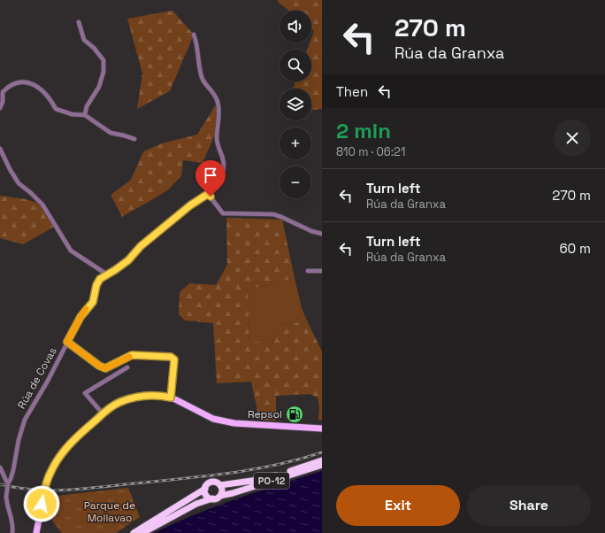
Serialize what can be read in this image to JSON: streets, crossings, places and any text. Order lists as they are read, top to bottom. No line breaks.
{"streets":{"highway":["PO-12"],"street":["Rúa de Covas"]},"parks":["Parque de Mollavao"],"places":{"fuel station":["Repsol"]},"page":{"turn":["270 m","Rúa da Granxa"],"map_buttons":["+","−"],"then":"Then","heading":["2 min","810 m · 06:21"],"list":[{"name":"Turn left","note":"Rúa da Granxa","value":"270 m"},{"name":"Turn left","note":"Rúa da Granxa","value":"60 m"}],"buttons":["Exit","Share"]}}
